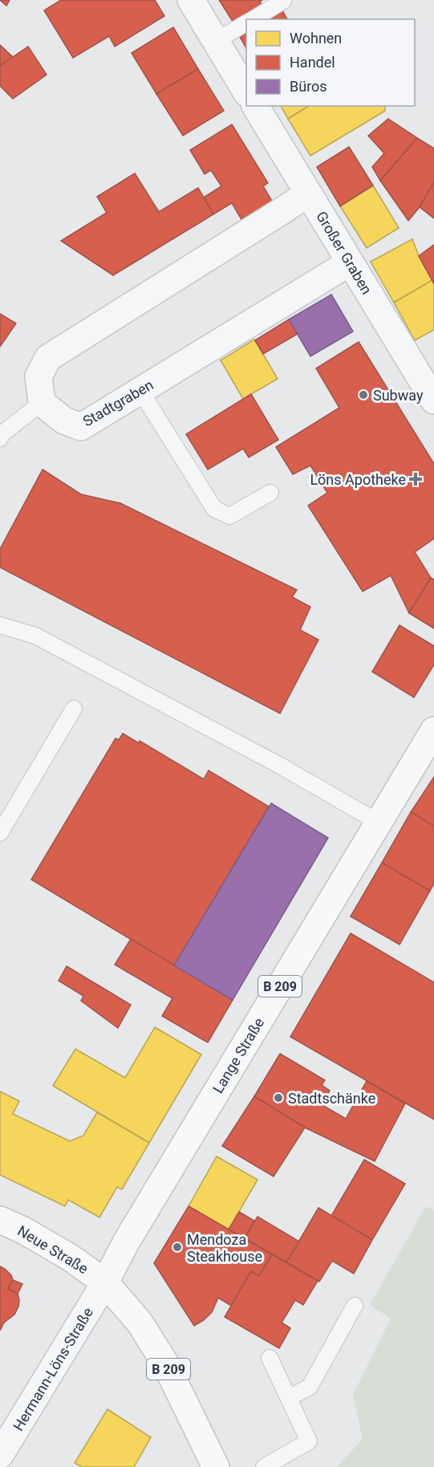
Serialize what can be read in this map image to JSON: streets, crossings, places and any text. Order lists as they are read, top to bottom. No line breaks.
{"streets":{"main road":["B 209","Lange Straße","Neue Straße"],"street":["Großer Graben","Stadtgraben","Hermann-Löns-Straße"]},"crossings":[["Großer Graben","Stadtgraben"],["B 209","Lange Straße"],["B 209","Neue Straße"],["B 209","Hermann-Löns-Straße"],["Lange Straße","Neue Straße"],["Lange Straße","Hermann-Löns-Straße"],["Neue Straße","Hermann-Löns-Straße"]],"places":{"other":["Subway","Stadtschänke","Mendoza Steakhouse"],"health":["Löns Apotheke"]},"legend":["Wohnen","Handel","Büros"]}
